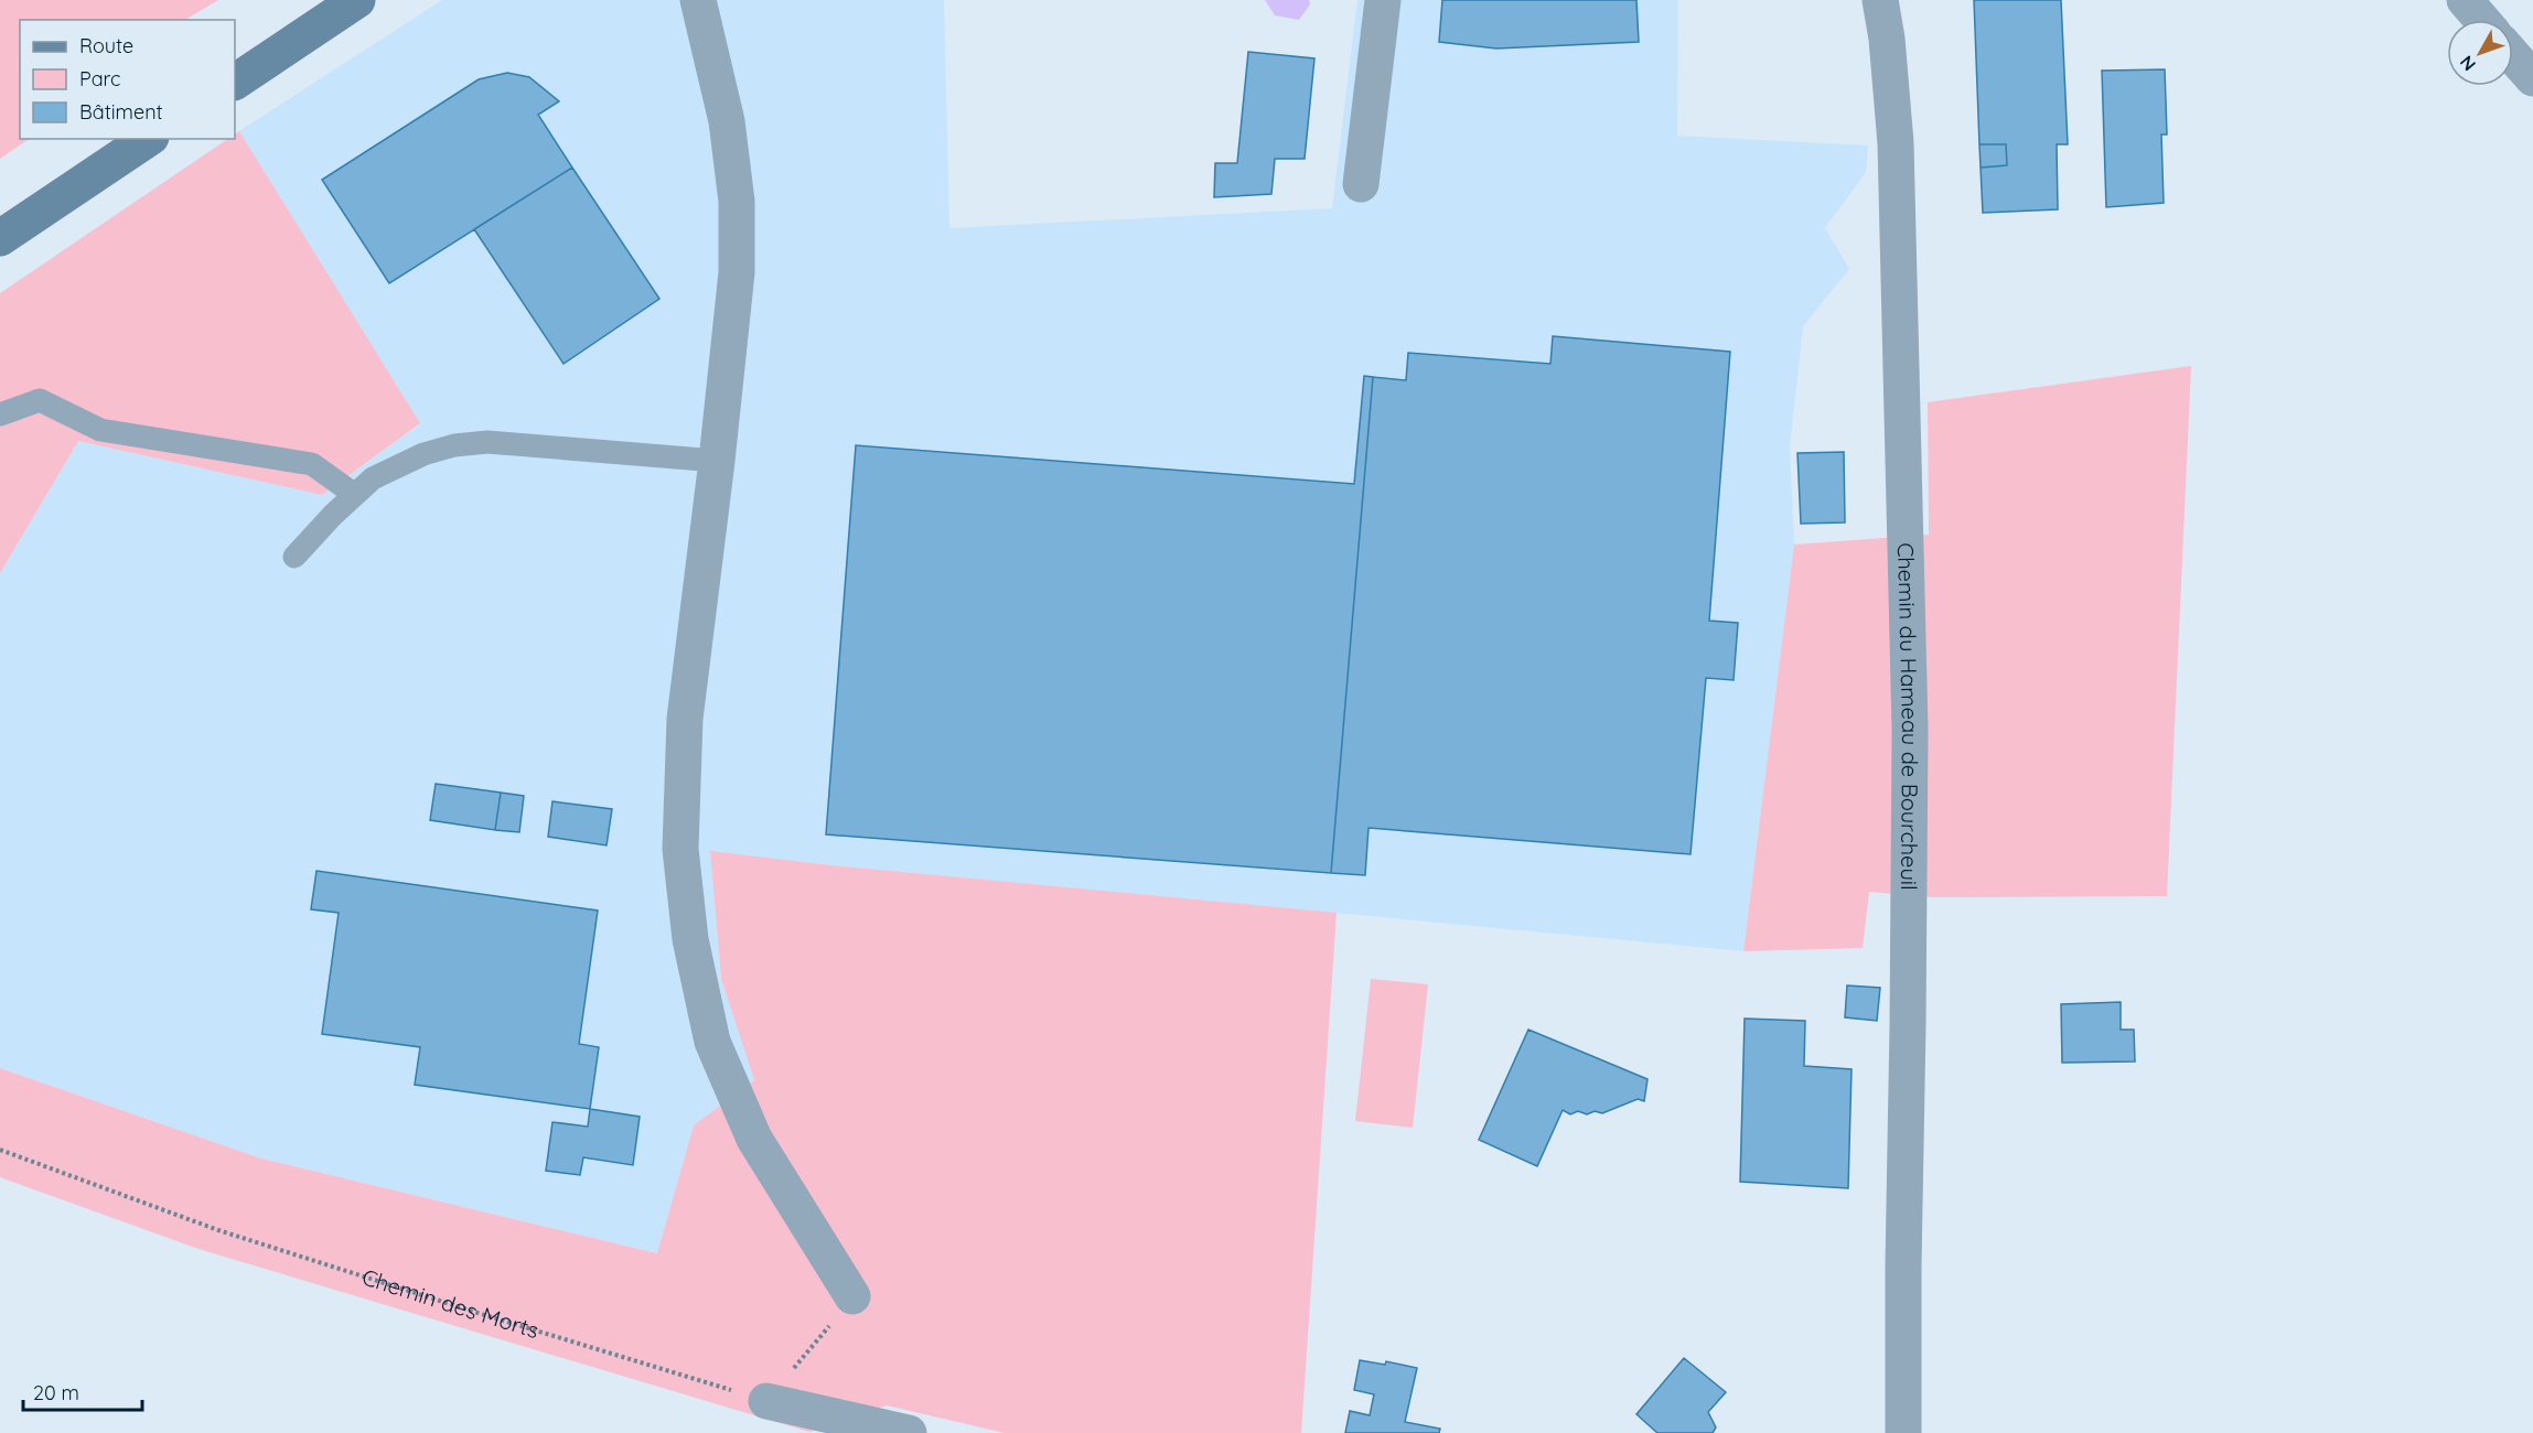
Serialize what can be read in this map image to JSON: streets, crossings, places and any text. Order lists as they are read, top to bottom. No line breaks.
{"streets":{"street":["Chemin du Hameau de Bourcheuil"],"path":["Chemin des Morts"]},"legend":["Route","Parc","Bâtiment"],"scale_bar":"20 m","north":"bottom left"}
